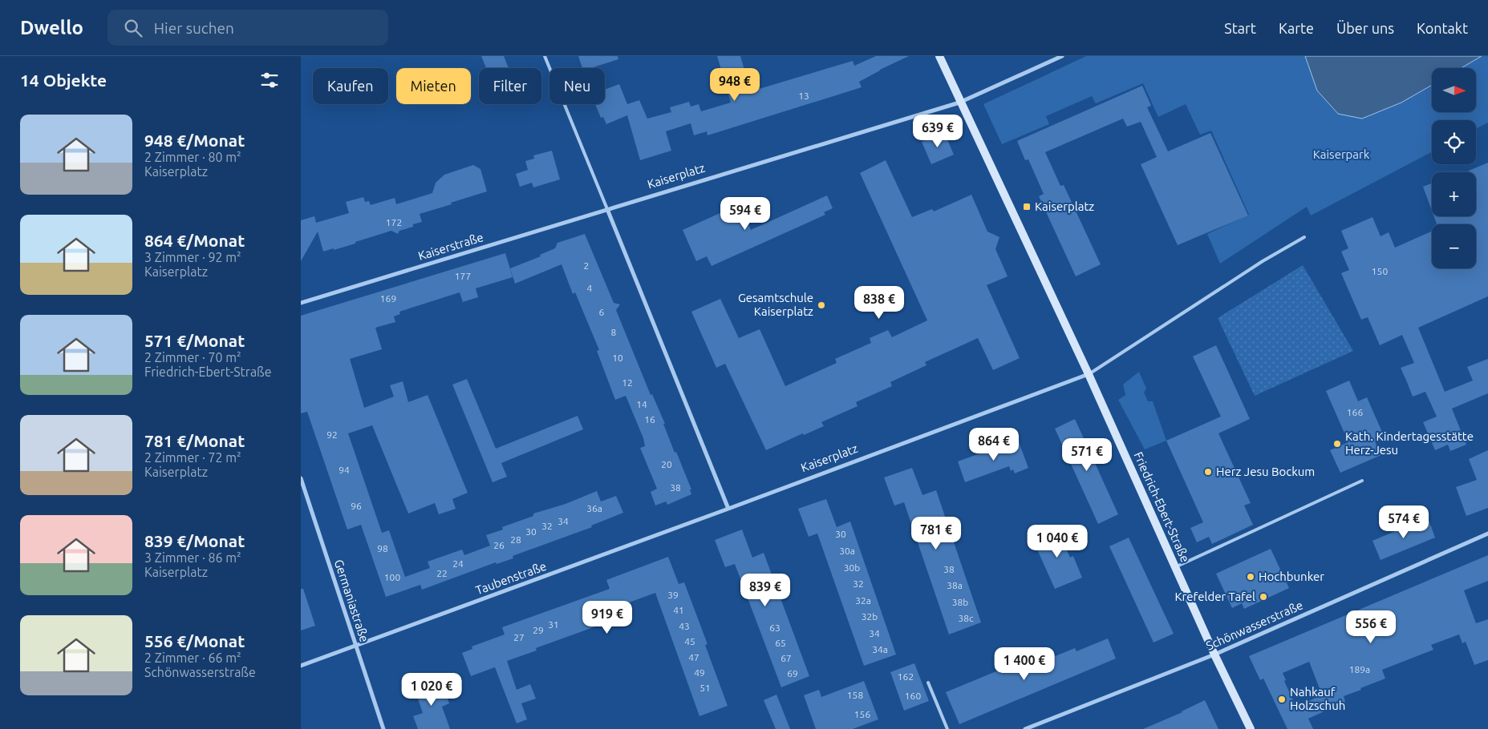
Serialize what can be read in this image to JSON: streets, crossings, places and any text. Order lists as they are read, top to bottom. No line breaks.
{"streets":{"street":["Kaiserplatz","Kaiserstraße","Friedrich-Ebert-Straße","Taubenstraße","Germaniastraße","Schönwasserstraße"]},"crossings":[["Kaiserplatz","Kaiserstraße"],["Kaiserplatz","Friedrich-Ebert-Straße"],["Kaiserplatz","Taubenstraße"],["Friedrich-Ebert-Straße","Schönwasserstraße"],["Taubenstraße","Germaniastraße"]],"parks":["Kaiserpark"],"places":{"transit":["Kaiserplatz"],"other":["Gesamtschule Kaiserplatz","Kath. Kindertagesstätte Herz-Jesu","Herz Jesu Bockum","Hochbunker","Krefelder Tafel","Nahkauf Holzschuh"]},"house_numbers":["13","172","2","150","177","4","169","6","8","10","12","14","166","16","92","20","94","38","96","36a","34","32","30","30","28","26","98","30a","24","30b","38","22","100","32","38a","39","32a","38b","41","32b","38c","31","43","63","29","34","27","45","65","34a","47","67","189a","49","69","162","51","158","160","156"],"north":"right","page":{"header":"Dwello","search":"Hier suchen","nav":["Start","Karte","Über uns","Kontakt"],"heading":"14 Objekte","map_buttons":["+","−"],"price":["948 €","639 €","594 €","838 €","864 €","571 €","574 €","781 €","1 040 €","839 €","919 €","556 €","1 400 €","1 020 €"],"chip":["Kaufen","Mieten","Filter","Neu"],"list":[{"name":"948 €/Monat","note":"2 Zimmer · 80 m² · Kaiserplatz"},{"name":"864 €/Monat","note":"3 Zimmer · 92 m² · Kaiserplatz"},{"name":"571 €/Monat","note":"2 Zimmer · 70 m² · Friedrich-Ebert-Straße"},{"name":"781 €/Monat","note":"2 Zimmer · 72 m² · Kaiserplatz"},{"name":"839 €/Monat","note":"3 Zimmer · 86 m² · Kaiserplatz"},{"name":"556 €/Monat","note":"2 Zimmer · 66 m² · Schönwasserstraße"}]}}
